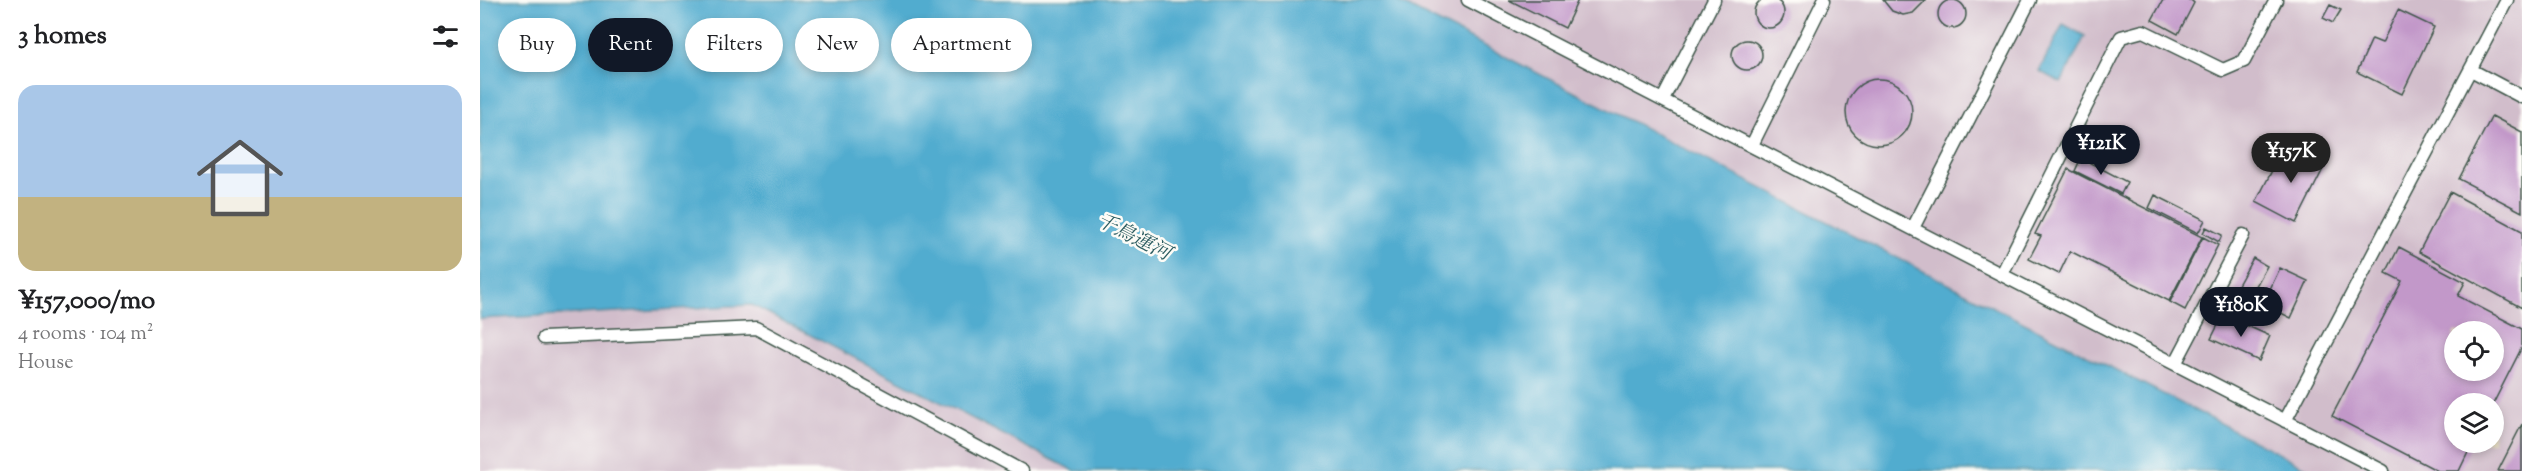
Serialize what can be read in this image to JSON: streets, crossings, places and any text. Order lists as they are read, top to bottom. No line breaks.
{"water":["千鳥運河"],"page":{"heading":"3 homes","chip":["Buy","Rent","Filters","New","Apartment"],"list":[{"name":"¥157,000/mo","note":"4 rooms · 104 m² · House"}],"price":["¥121K","¥157K","¥180K"]}}
